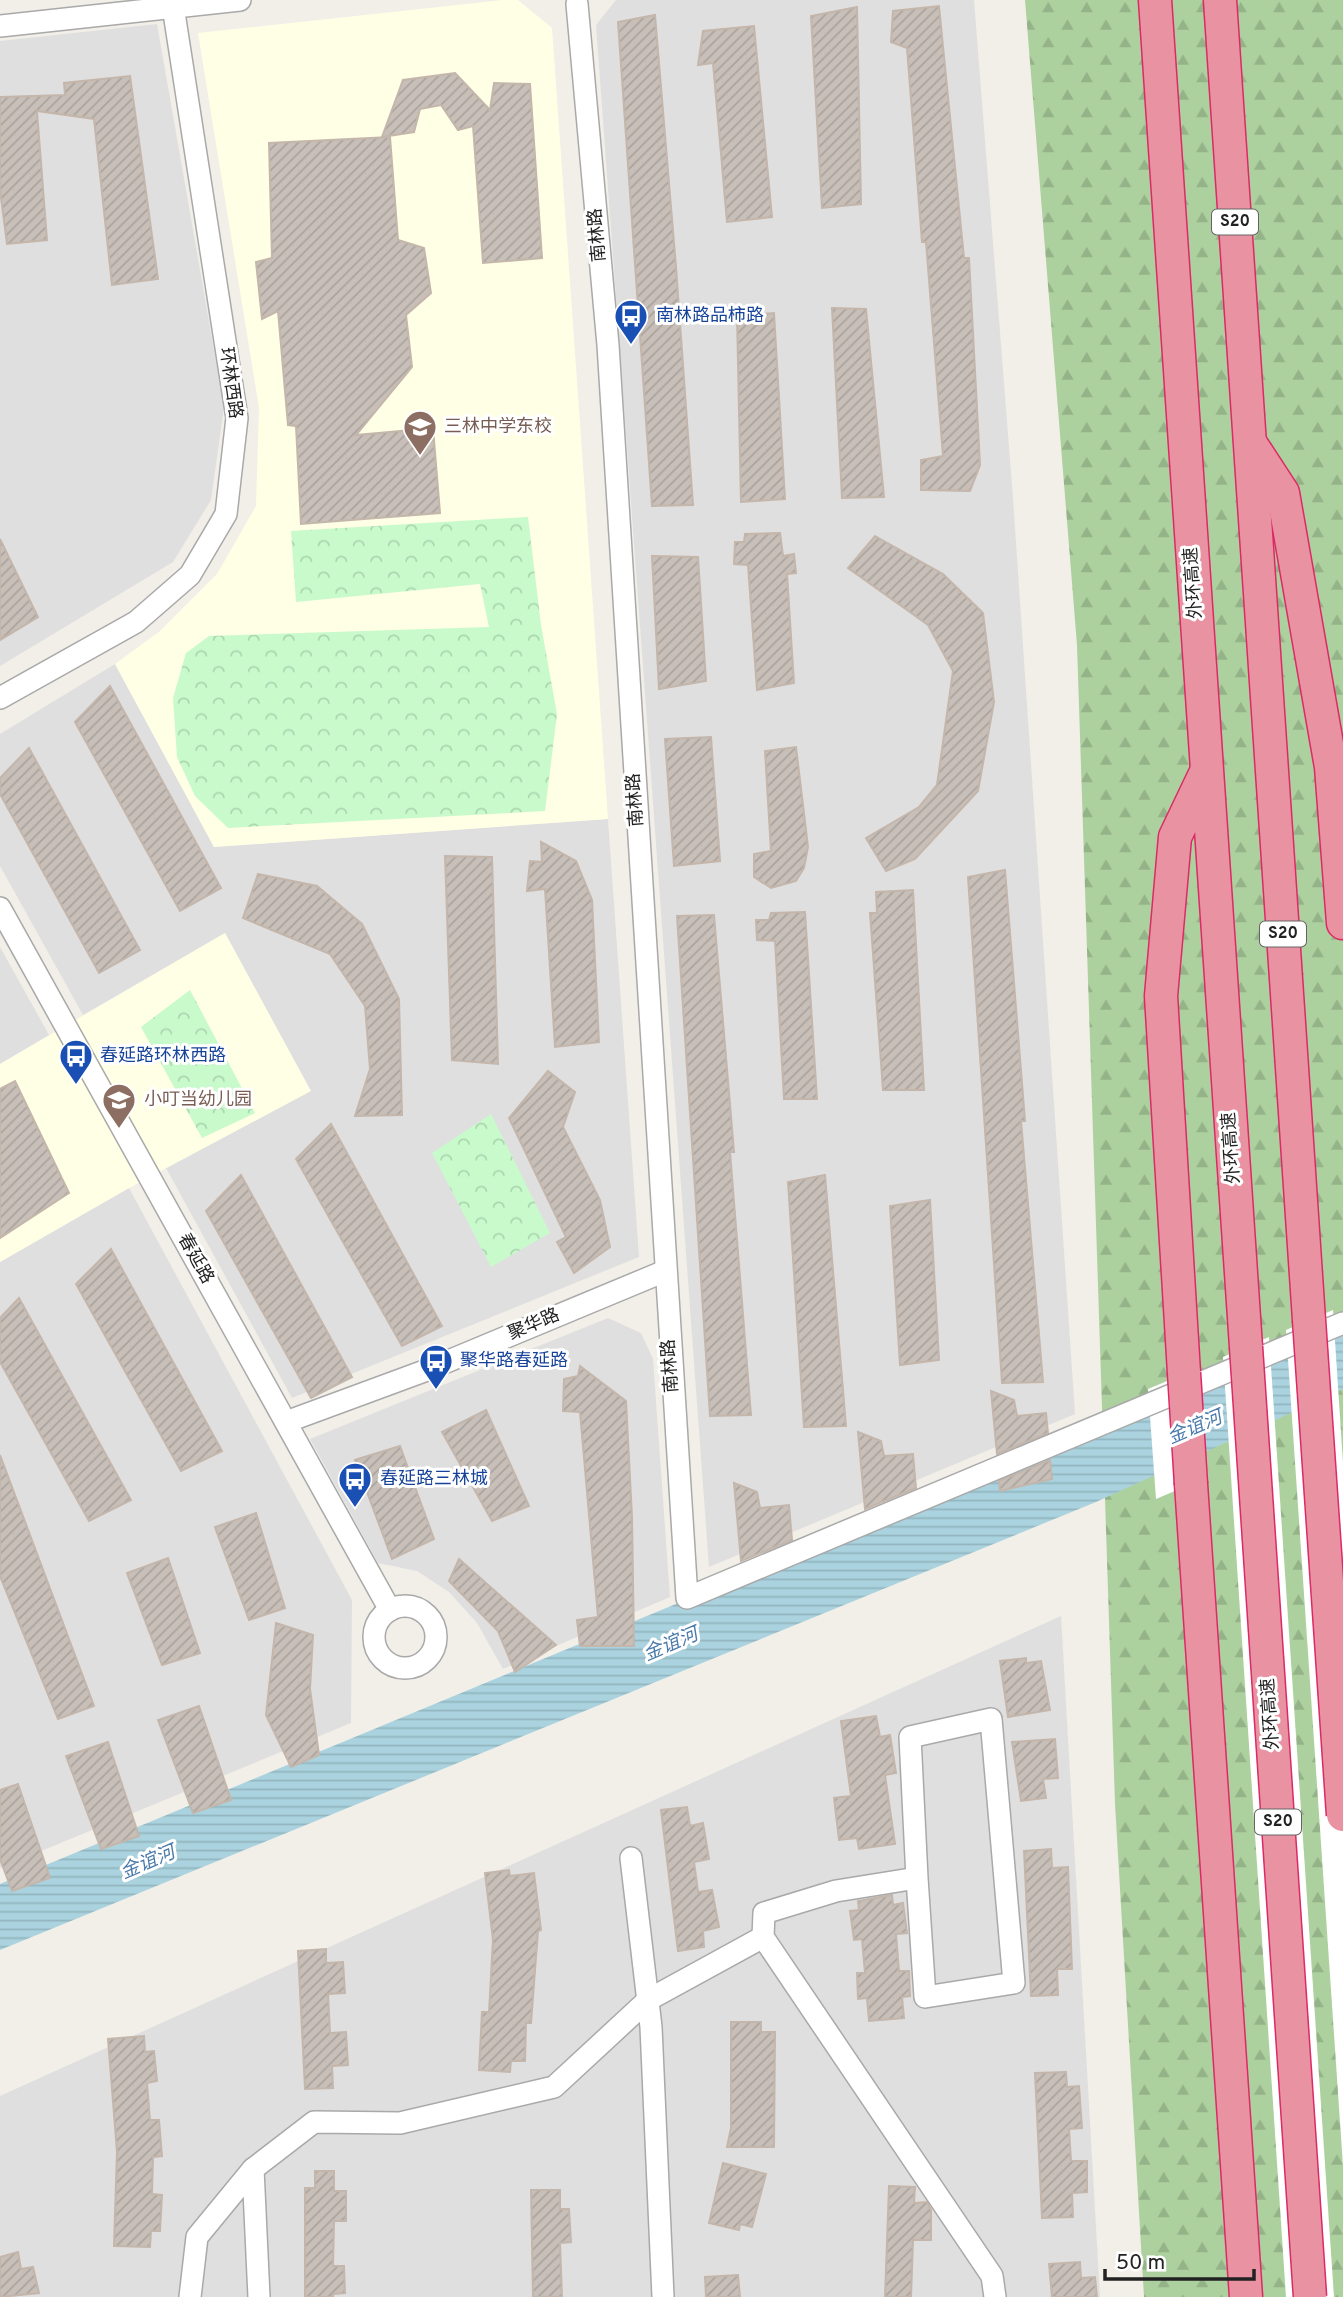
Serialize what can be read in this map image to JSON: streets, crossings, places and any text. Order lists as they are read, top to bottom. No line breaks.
{"streets":{"highway":["S20","外环高速"],"street":["南林路","环林西路","春延路","聚华路"]},"crossings":[["南林路","聚华路"],["春延路","聚华路"]],"water":["金谊河"],"places":{"bus stop":["南林路品柿路","春延路环林西路","聚华路春延路","春延路三林城"],"school or university":["三林中学东校","小叮当幼儿园"]},"scale_bar":"50 m"}
